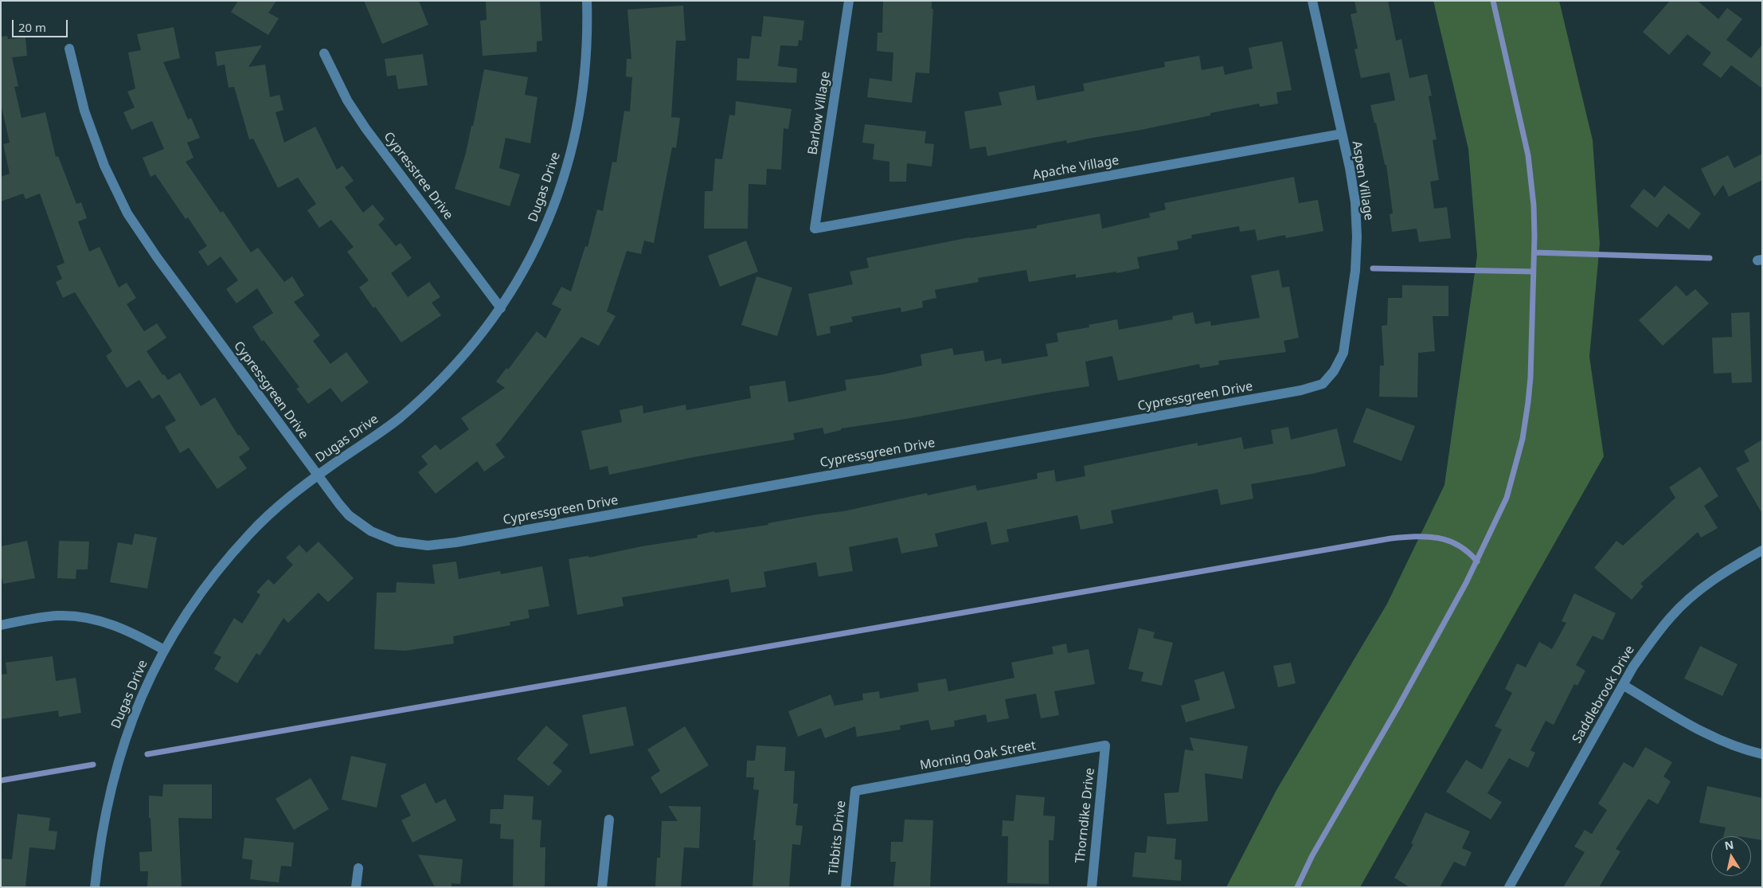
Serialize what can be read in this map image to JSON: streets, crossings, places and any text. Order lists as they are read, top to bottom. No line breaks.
{"streets":{"street":["Barlow Village","Apache Village","Cypresstree Drive","Aspen Village","Dugas Drive","Cypressgreen Drive","Saddlebrook Drive","Morning Oak Street","Thorndike Drive","Tibbits Drive"]},"crossings":[["Barlow Village","Apache Village"],["Apache Village","Aspen Village"],["Cypresstree Drive","Dugas Drive"],["Aspen Village","Cypressgreen Drive"],["Dugas Drive","Cypressgreen Drive"],["Morning Oak Street","Thorndike Drive"],["Morning Oak Street","Tibbits Drive"]],"scale_bar":"20 m","north":"top"}
